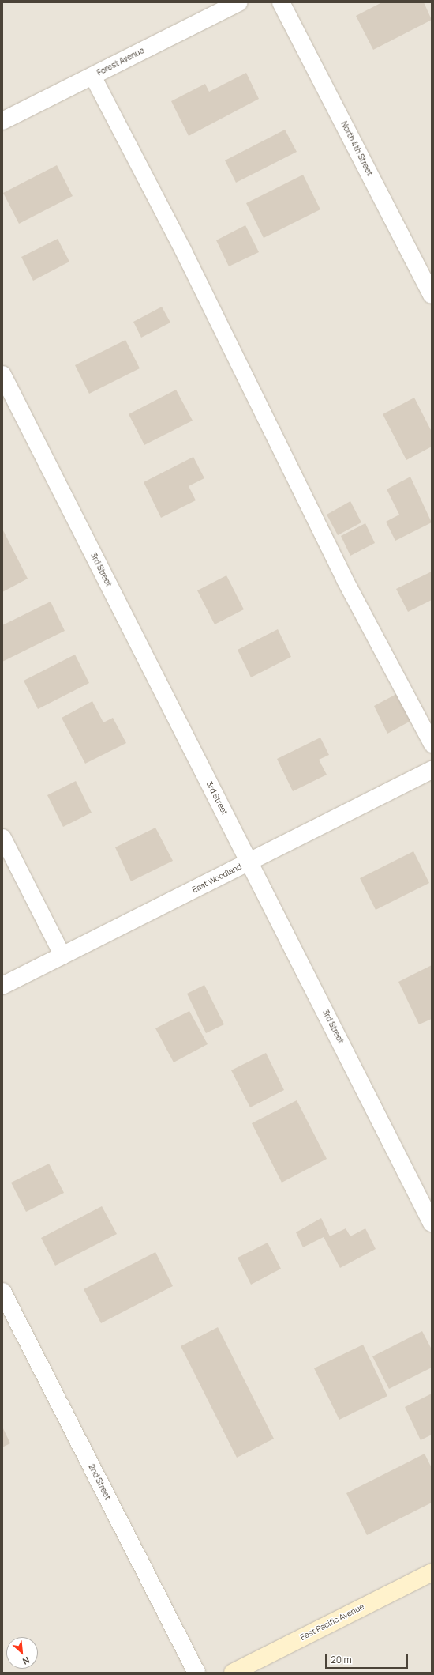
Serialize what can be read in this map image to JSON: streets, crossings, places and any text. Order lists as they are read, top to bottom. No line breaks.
{"streets":{"main road":["East Pacific Avenue"],"street":["Forest Avenue","North 4th Street","3rd Street","East Woodland","2nd Street"]},"crossings":[["3rd Street","East Woodland"]],"scale_bar":"20 m","north":"bottom right"}
